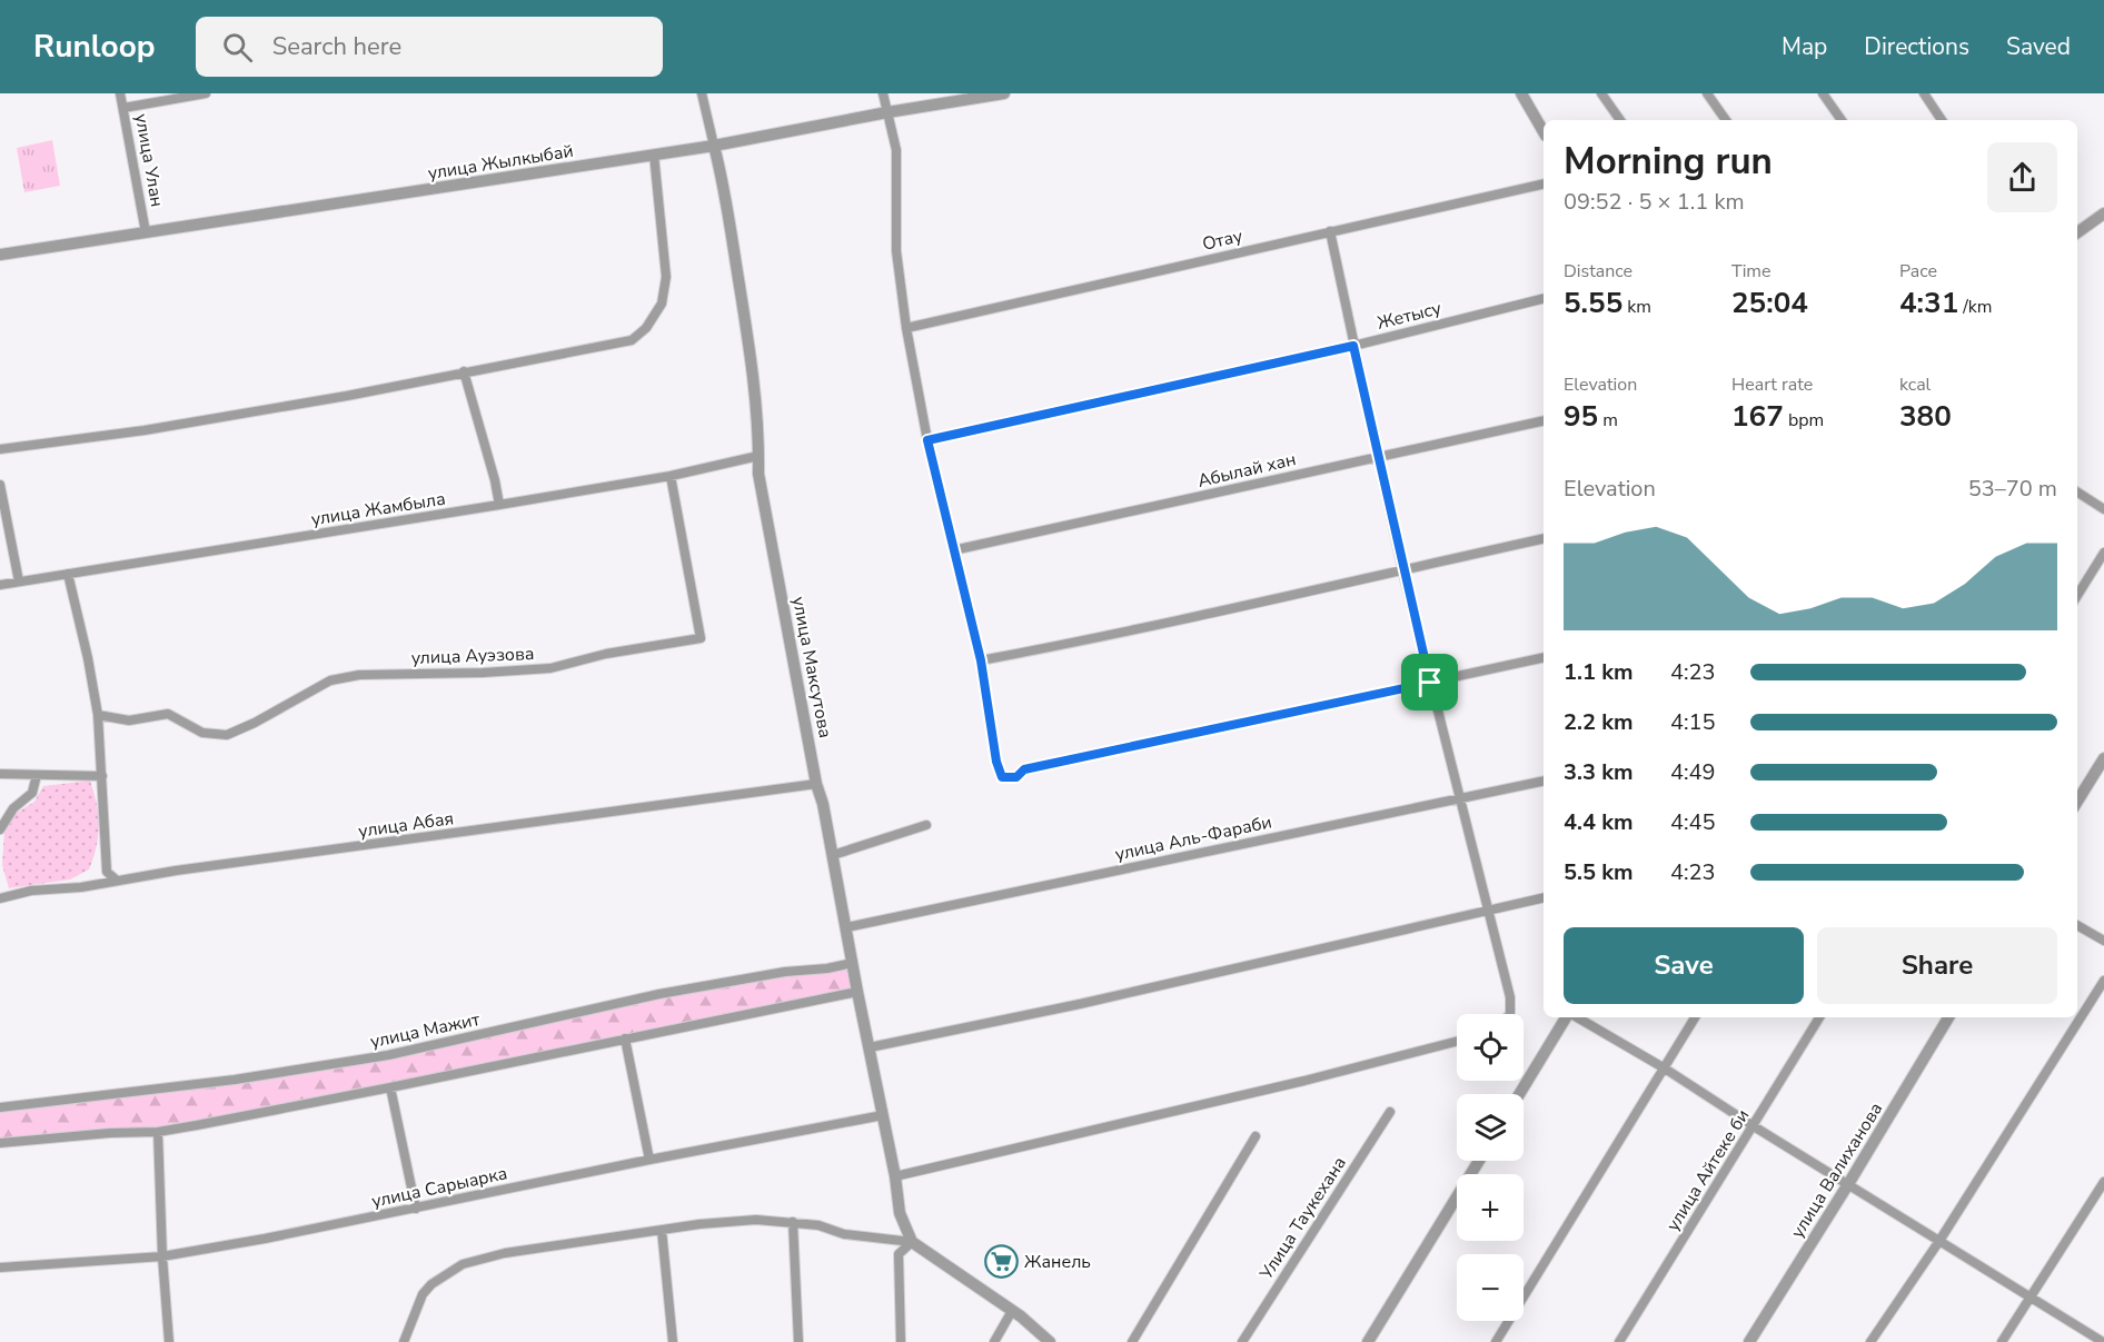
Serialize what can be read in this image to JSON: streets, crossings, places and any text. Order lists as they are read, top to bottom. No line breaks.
{"streets":{"street":["улица Улан","улица Жылкыбай","Отау","Жетысу","Абылай хан","улица Жамбыла","улица Ауэзова","улица Максутова","улица Абая","улица Аль-Фараби","улица Мажит","улица Айтеке би","улица Валиханова","улица Сарыарка","Улица Таукехана"]},"crossings":[["улица Улан","улица Жылкыбай"],["улица Жылкыбай","улица Максутова"],["улица Жамбыла","улица Ауэзова"],["улица Жамбыла","улица Максутова"],["улица Максутова","улица Абая"],["улица Максутова","улица Аль-Фараби"],["улица Максутова","улица Мажит"],["улица Максутова","улица Сарыарка"]],"places":{"supermarket":["Жанель"]},"page":{"header":"Runloop","search":"Search here","nav":["Map","Directions","Saved"],"heading":["Morning run","09:52 · 5 × 1.1 km"],"stats":[["Distance","5.55 km"],["Time","25:04"],["Pace","4:31 /km"],["Elevation","95 m"],["Heart rate","167 bpm"],["kcal","380"]],"chart":["Elevation","53–70 m"],"list":[{"name":"1.1 km","note":"4:23"},{"name":"2.2 km","note":"4:15"},{"name":"3.3 km","note":"4:49"},{"name":"4.4 km","note":"4:45"},{"name":"5.5 km","note":"4:23"}],"buttons":["Save","Share"],"map_buttons":["+","−"]}}
